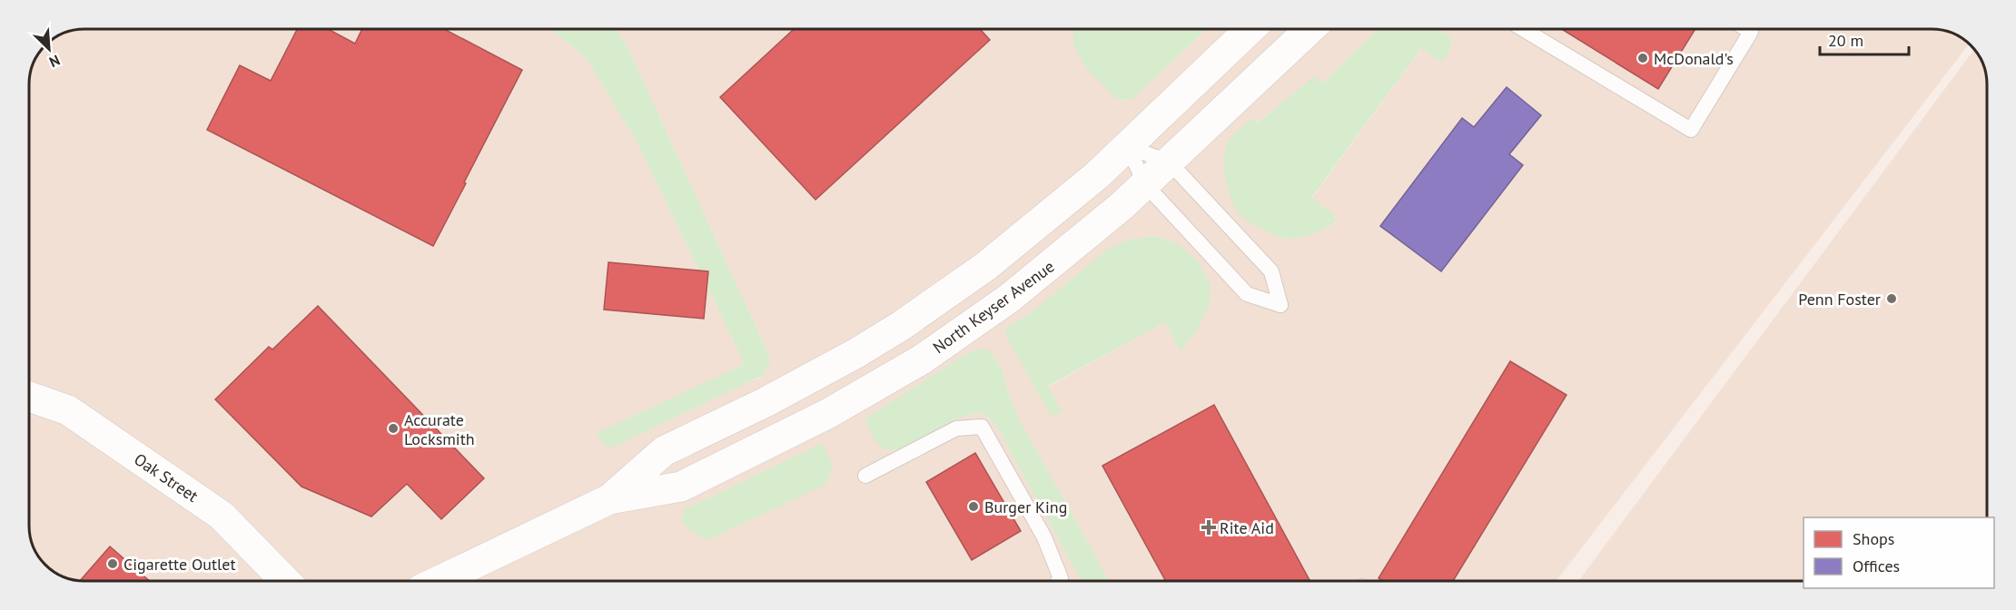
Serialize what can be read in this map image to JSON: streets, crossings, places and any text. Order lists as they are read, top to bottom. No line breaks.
{"streets":{"main road":["North Keyser Avenue","Oak Street"]},"places":{"other":["McDonald's","Penn Foster","Accurate Locksmith","Burger King","Cigarette Outlet"],"health":["Rite Aid"]},"legend":["Shops","Offices"],"scale_bar":"20 m","north":"bottom right"}
